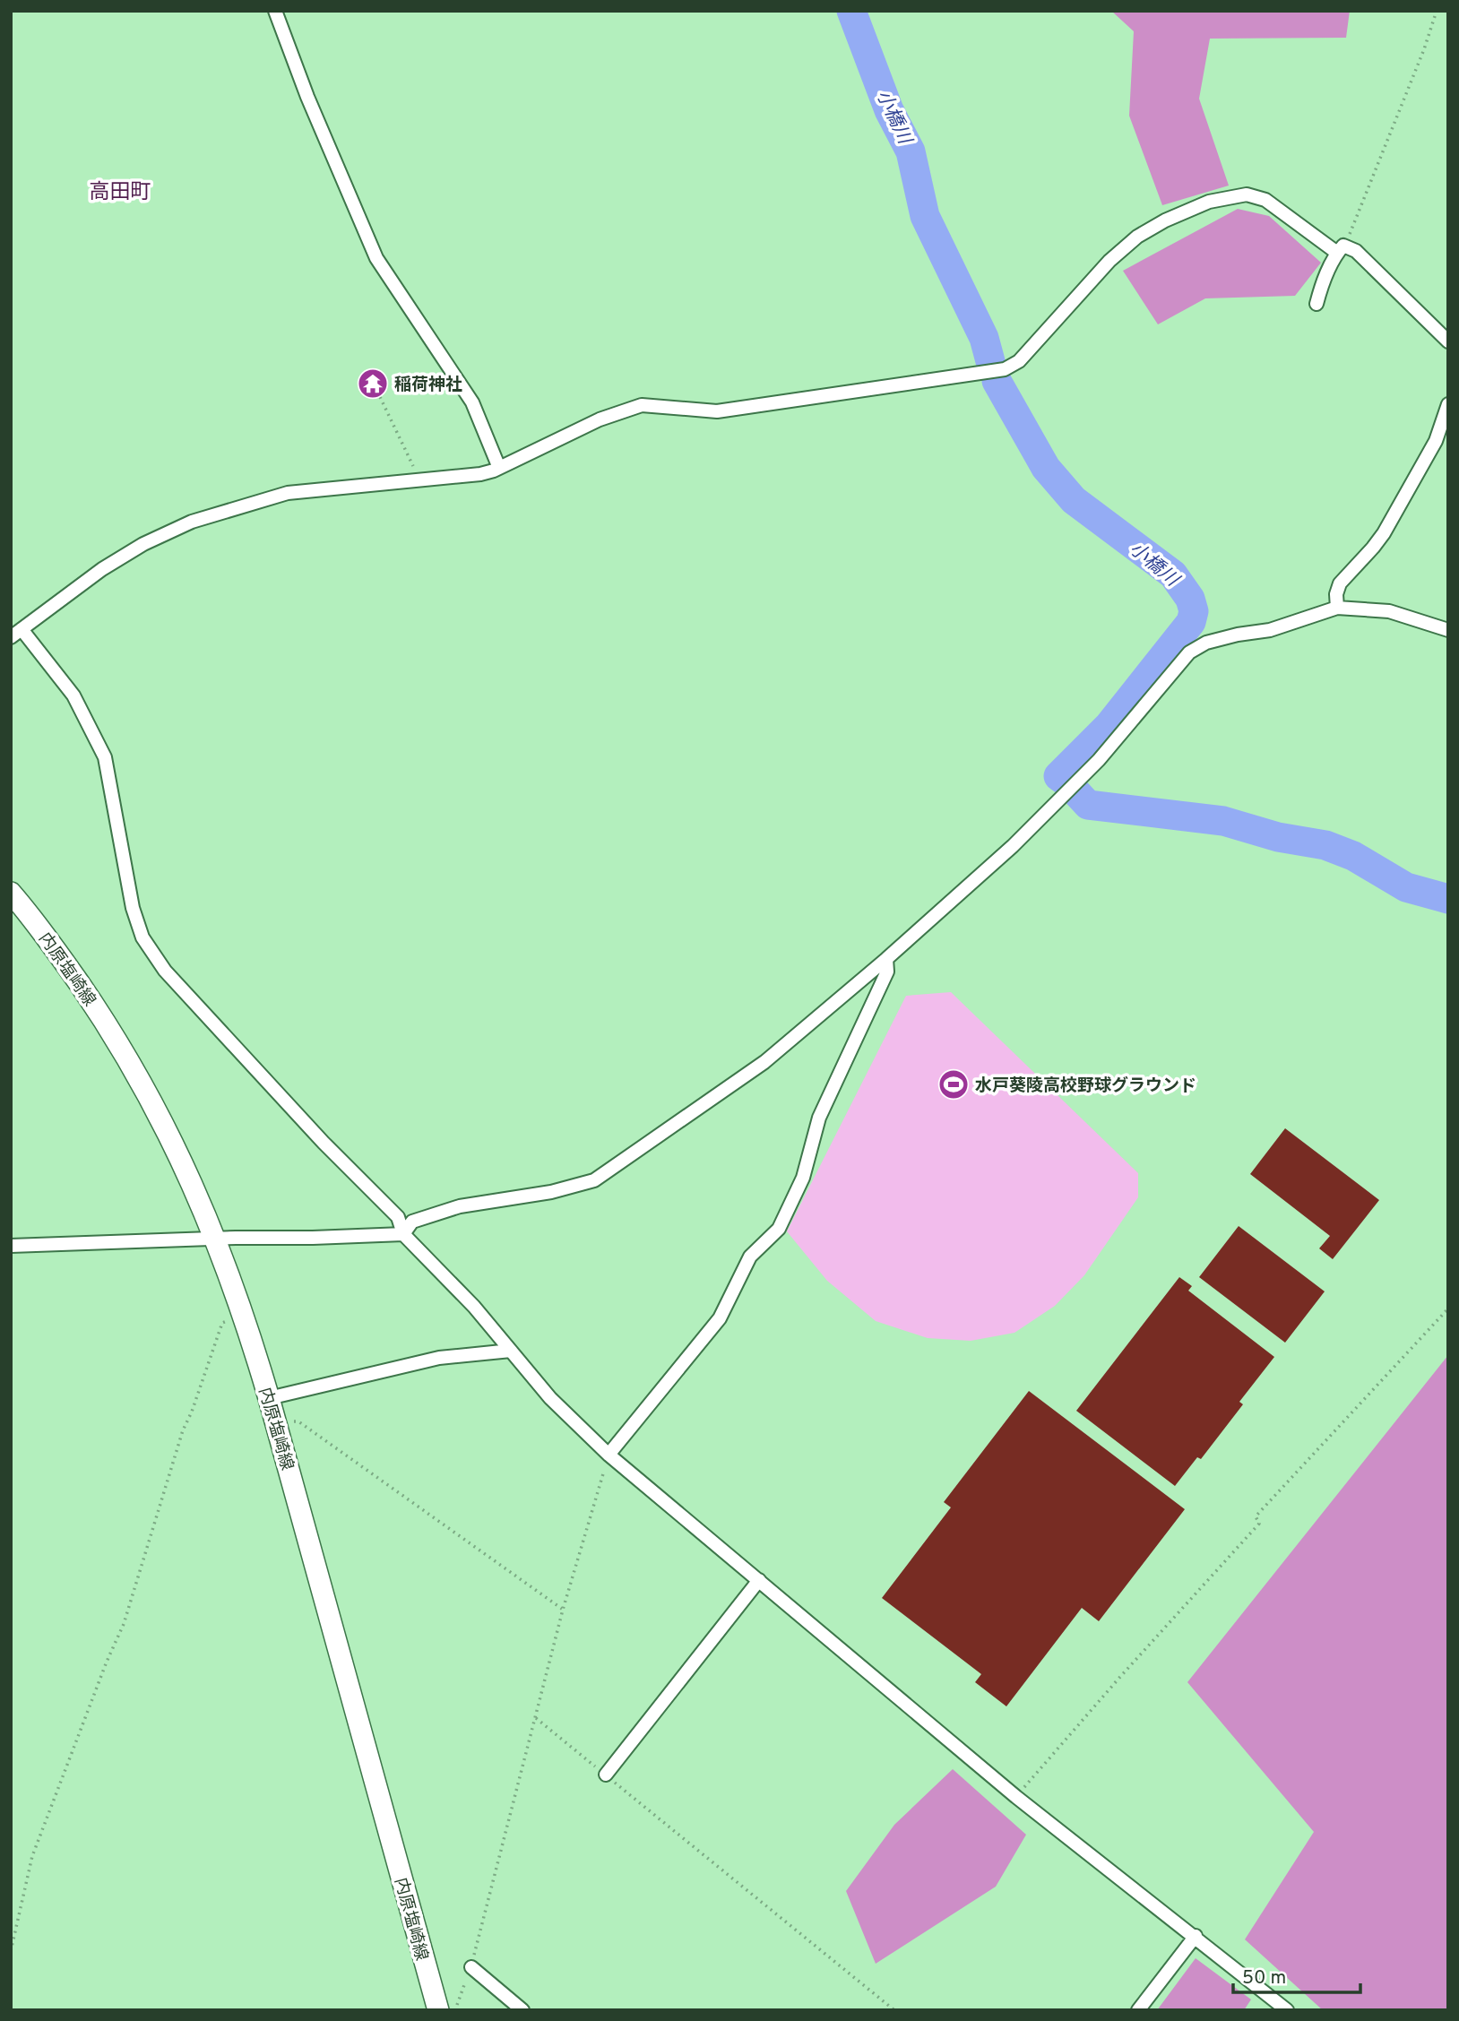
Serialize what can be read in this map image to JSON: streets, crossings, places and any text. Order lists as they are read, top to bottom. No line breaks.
{"streets":{"main road":["内原塩崎線"]},"districts":["高田町"],"water":["小橋川"],"places":{"temple":["稲荷神社"],"sports":["水戸葵陵高校野球グラウンド"]},"scale_bar":"50 m"}
